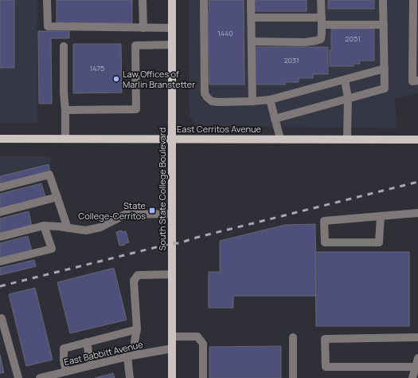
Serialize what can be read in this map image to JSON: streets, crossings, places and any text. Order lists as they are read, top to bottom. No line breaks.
{"streets":{"main road":["East Cerritos Avenue","South State College Boulevard"],"street":["East Babbitt Avenue"]},"crossings":[["East Cerritos Avenue","South State College Boulevard"],["South State College Boulevard","East Babbitt Avenue"]],"places":{"other":["Law Offices of Marlin Branstetter"],"transit":["State College-Cerritos"]},"house_numbers":["1440","2051","2031","1475"]}
